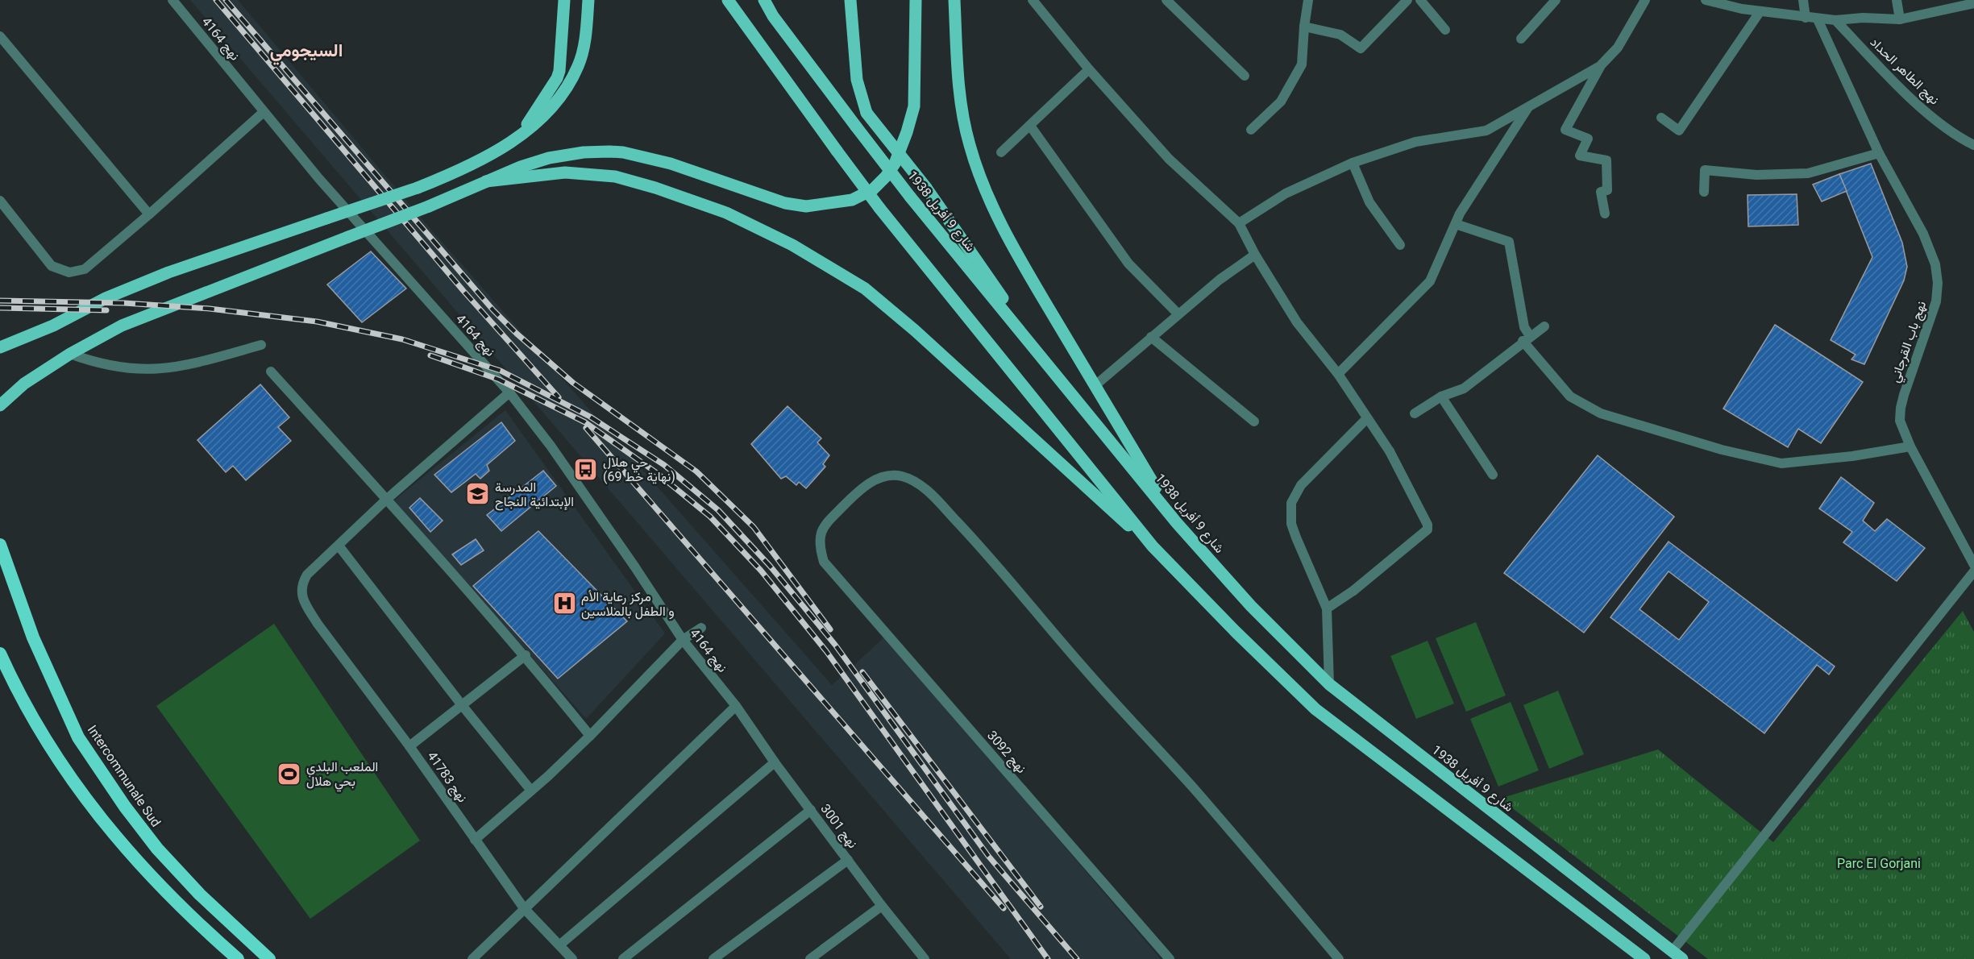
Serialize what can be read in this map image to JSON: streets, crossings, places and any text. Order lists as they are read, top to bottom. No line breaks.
{"streets":{"highway":["Intercommunale Sud"],"main road":["شارع 9 أفريل 1938"],"street":["نهج 4164","نهج الطاهر الحداد","نهج باب القرجاني","نهج 3092","نهج 41783","نهج 3001"]},"crossings":[["نهج 4164","نهج 3001"]],"districts":["السيجومي"],"parks":["Parc El Gorjani"],"places":{"bus stop":["حي هلال (نهاية خط 69)"],"school or university":["المدرسة الإبتدائية النجاح"],"hospital":["مركز رعاية الأم و الطفل بالملاسين"],"sports":["الملعب البلدي بحي هلال"]}}
